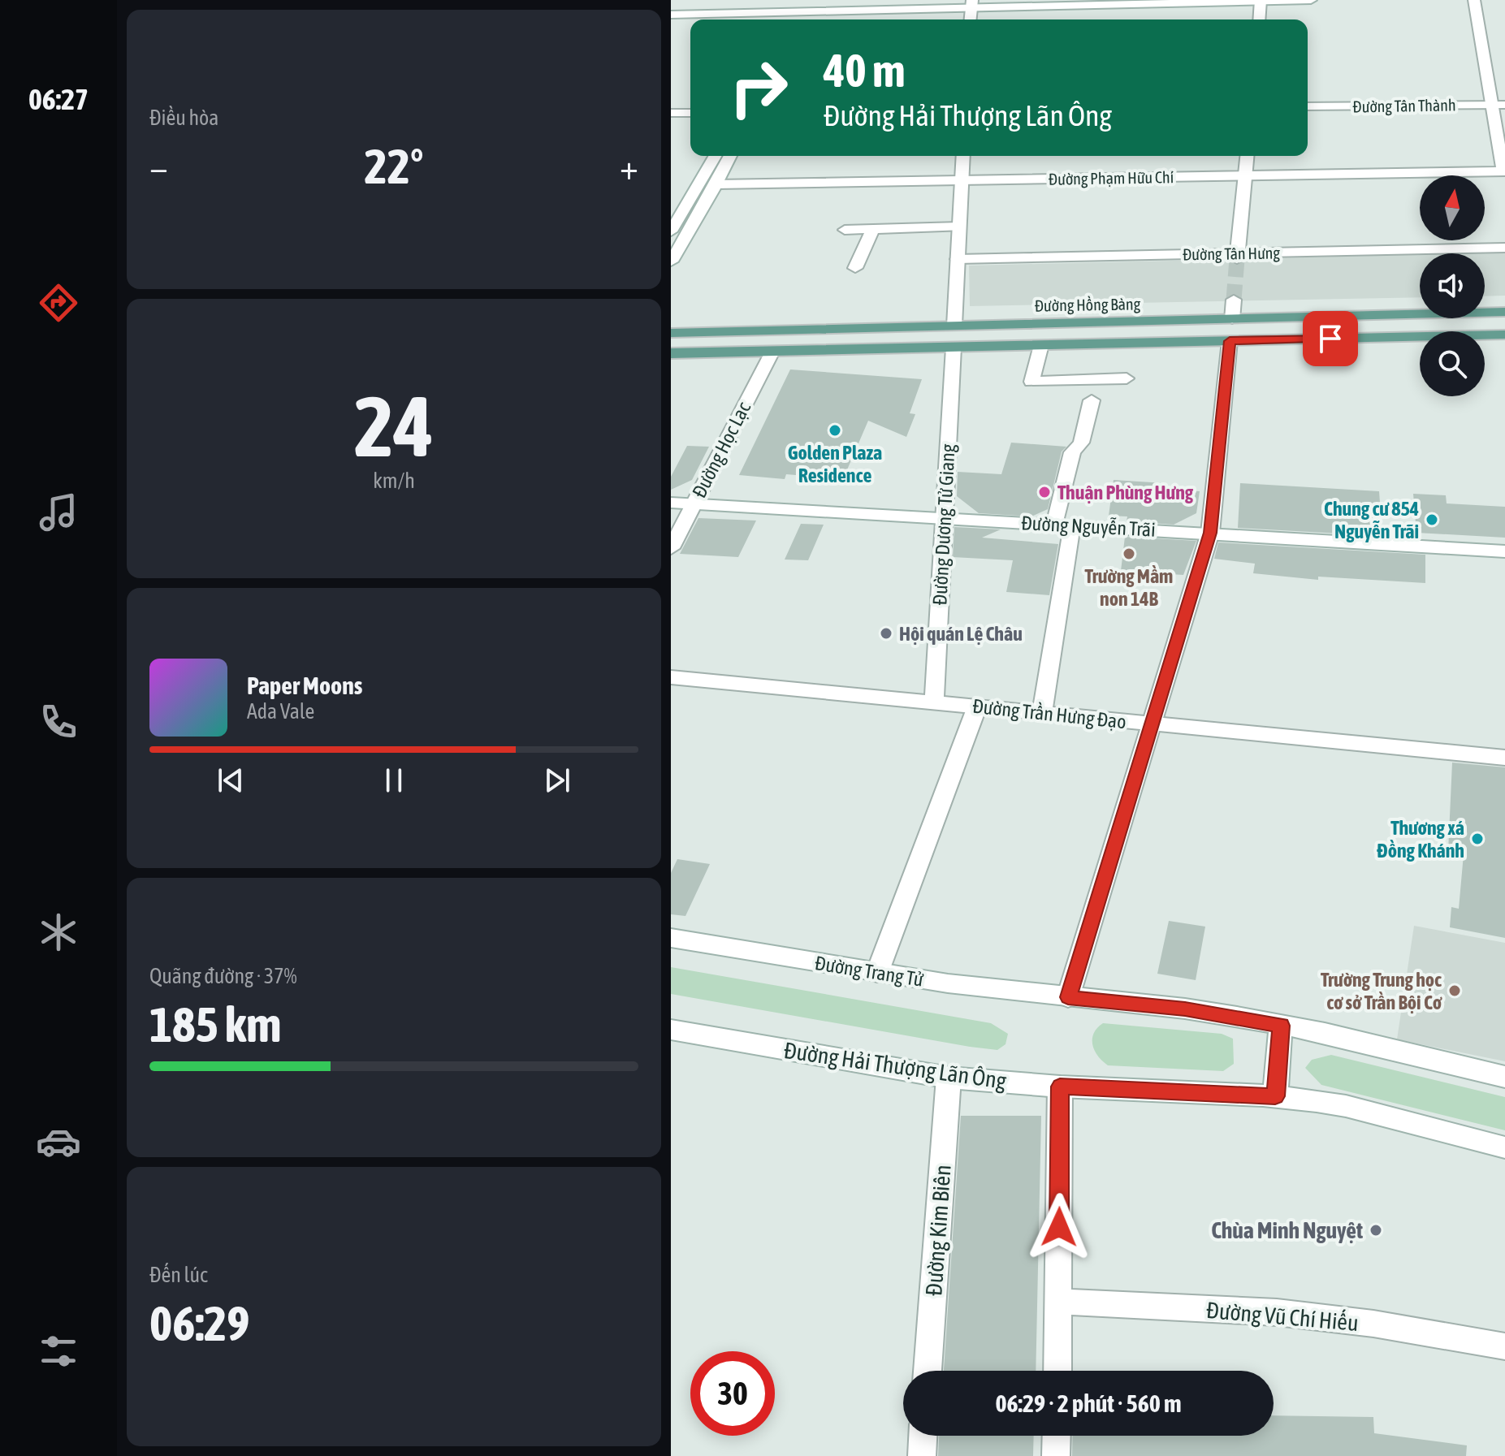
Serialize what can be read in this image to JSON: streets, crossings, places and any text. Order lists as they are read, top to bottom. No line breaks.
{"streets":{"main road":["Đường Hồng Bàng"],"street":["Đường Tân Thành","Đường Phạm Hữu Chí","Đường Tân Hưng","Đường Học Lạc","Đường Dương Tử Giang","Đường Nguyễn Trãi","Đường Trần Hưng Đạo","Đường Trang Tử","Đường Hải Thượng Lãn Ông","Đường Kim Biên","Đường Vũ Chí Hiếu"]},"crossings":[["Đường Học Lạc","Đường Nguyễn Trãi"],["Đường Dương Tử Giang","Đường Nguyễn Trãi"],["Đường Dương Tử Giang","Đường Trần Hưng Đạo"],["Đường Hải Thượng Lãn Ông","Đường Kim Biên"]],"places":["Golden Plaza Residence","Thuận Phùng Hưng","Chung cư 854 Nguyễn Trãi","Trường Mầm non 14B","Hội quán Lệ Châu","Thương xá Đồng Khánh","Trường Trung học cơ sở Trần Bội Cơ","Chùa Minh Nguyệt"],"north":"top","page":{"tabs":"06:27","tile":["Điều hòa",["24","km/h"],["Quãng đường · 37%","185 km"],["Đến lúc","06:29"]],"turn":["40 m","Đường Hải Thượng Lãn Ông"],"heat":["−","22°","+"],"song":["Paper Moons","Ada Vale"],"limit":"30","trip":"06:29 · 2 phút · 560 m"}}
